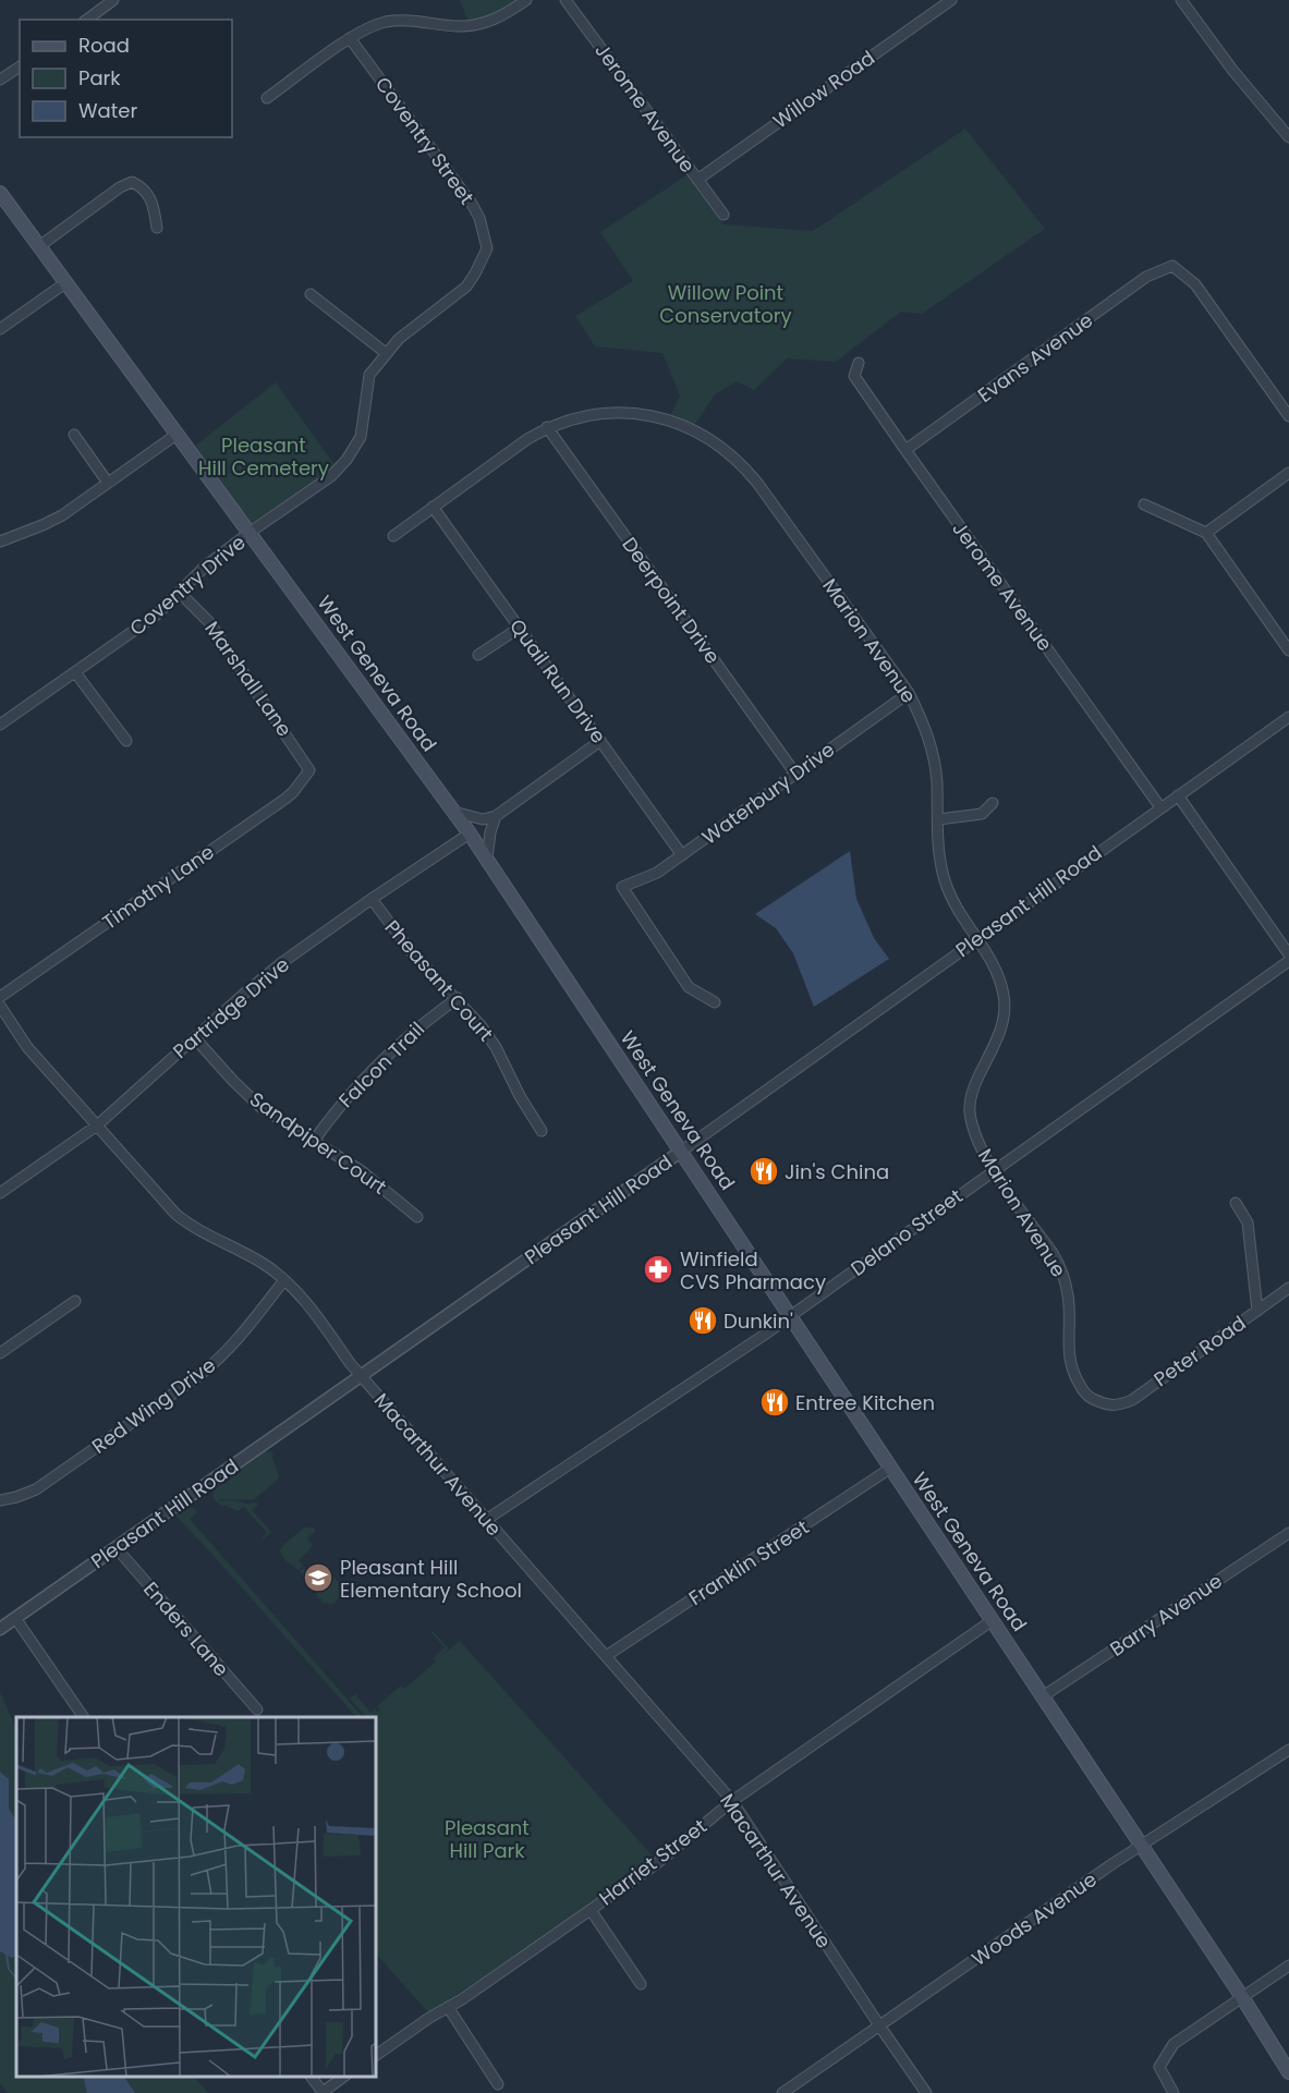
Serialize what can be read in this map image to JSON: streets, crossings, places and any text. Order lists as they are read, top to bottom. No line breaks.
{"streets":{"main road":["West Geneva Road"],"street":["Willow Road","Jerome Avenue","Coventry Street","Evans Avenue","Coventry Drive","Deerpoint Drive","Marion Avenue","Marshall Lane","Quail Run Drive","Waterbury Drive","Timothy Lane","Pleasant Hill Road","Pheasant Court","Partridge Drive","Falcon Trail","Sandpiper Court","Delano Street","Peter Road","Red Wing Drive","Macarthur Avenue","Franklin Street","Barry Avenue","Enders Lane","Harriet Street","Woods Avenue"]},"crossings":[["Willow Road","Jerome Avenue"],["Jerome Avenue","Evans Avenue"],["Jerome Avenue","Pleasant Hill Road"],["Coventry Street","Coventry Drive"],["Coventry Drive","West Geneva Road"],["Coventry Drive","Marshall Lane"],["Deerpoint Drive","Marion Avenue"],["Deerpoint Drive","Waterbury Drive"],["Marion Avenue","Quail Run Drive"],["Marion Avenue","Waterbury Drive"],["Marion Avenue","Pleasant Hill Road"],["Marion Avenue","Delano Street"],["Marion Avenue","Peter Road"],["West Geneva Road","Pleasant Hill Road"],["West Geneva Road","Partridge Drive"],["West Geneva Road","Delano Street"],["West Geneva Road","Franklin Street"],["West Geneva Road","Barry Avenue"],["West Geneva Road","Harriet Street"],["West Geneva Road","Woods Avenue"],["Marshall Lane","Timothy Lane"],["Quail Run Drive","Waterbury Drive"],["Pleasant Hill Road","Macarthur Avenue"],["Pleasant Hill Road","Enders Lane"],["Pheasant Court","Partridge Drive"],["Pheasant Court","Falcon Trail"],["Partridge Drive","Sandpiper Court"],["Partridge Drive","Macarthur Avenue"],["Falcon Trail","Sandpiper Court"],["Delano Street","Macarthur Avenue"],["Red Wing Drive","Macarthur Avenue"],["Macarthur Avenue","Franklin Street"],["Macarthur Avenue","Harriet Street"],["Macarthur Avenue","Woods Avenue"]],"parks":["Willow Point Conservatory","Pleasant Hill Cemetery","Pleasant Hill Park"],"places":{"restaurant":["Jin's China","Dunkin'","Entree Kitchen"],"pharmacy":["Winfield CVS Pharmacy"],"school or university":["Pleasant Hill Elementary School"]},"legend":["Road","Park","Water"]}
